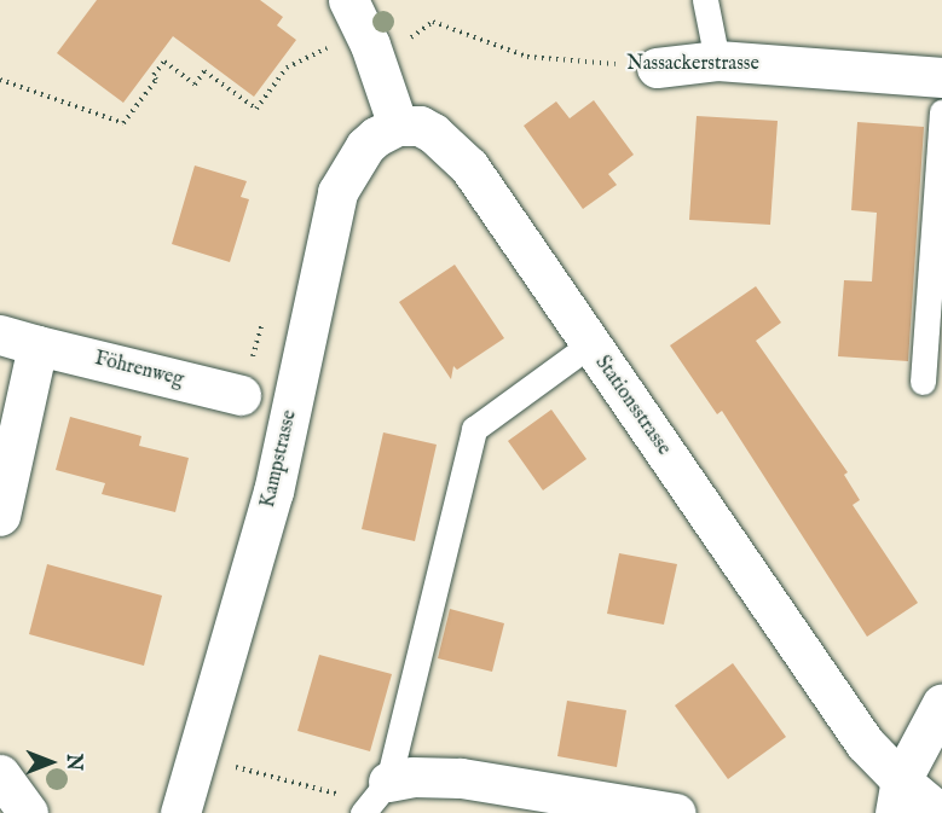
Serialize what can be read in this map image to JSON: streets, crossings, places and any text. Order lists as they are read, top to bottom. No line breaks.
{"streets":{"street":["Nassackerstrasse","Föhrenweg","Stationsstrasse","Kampstrasse"]},"crossings":[["Stationsstrasse","Kampstrasse"]],"north":"right"}
